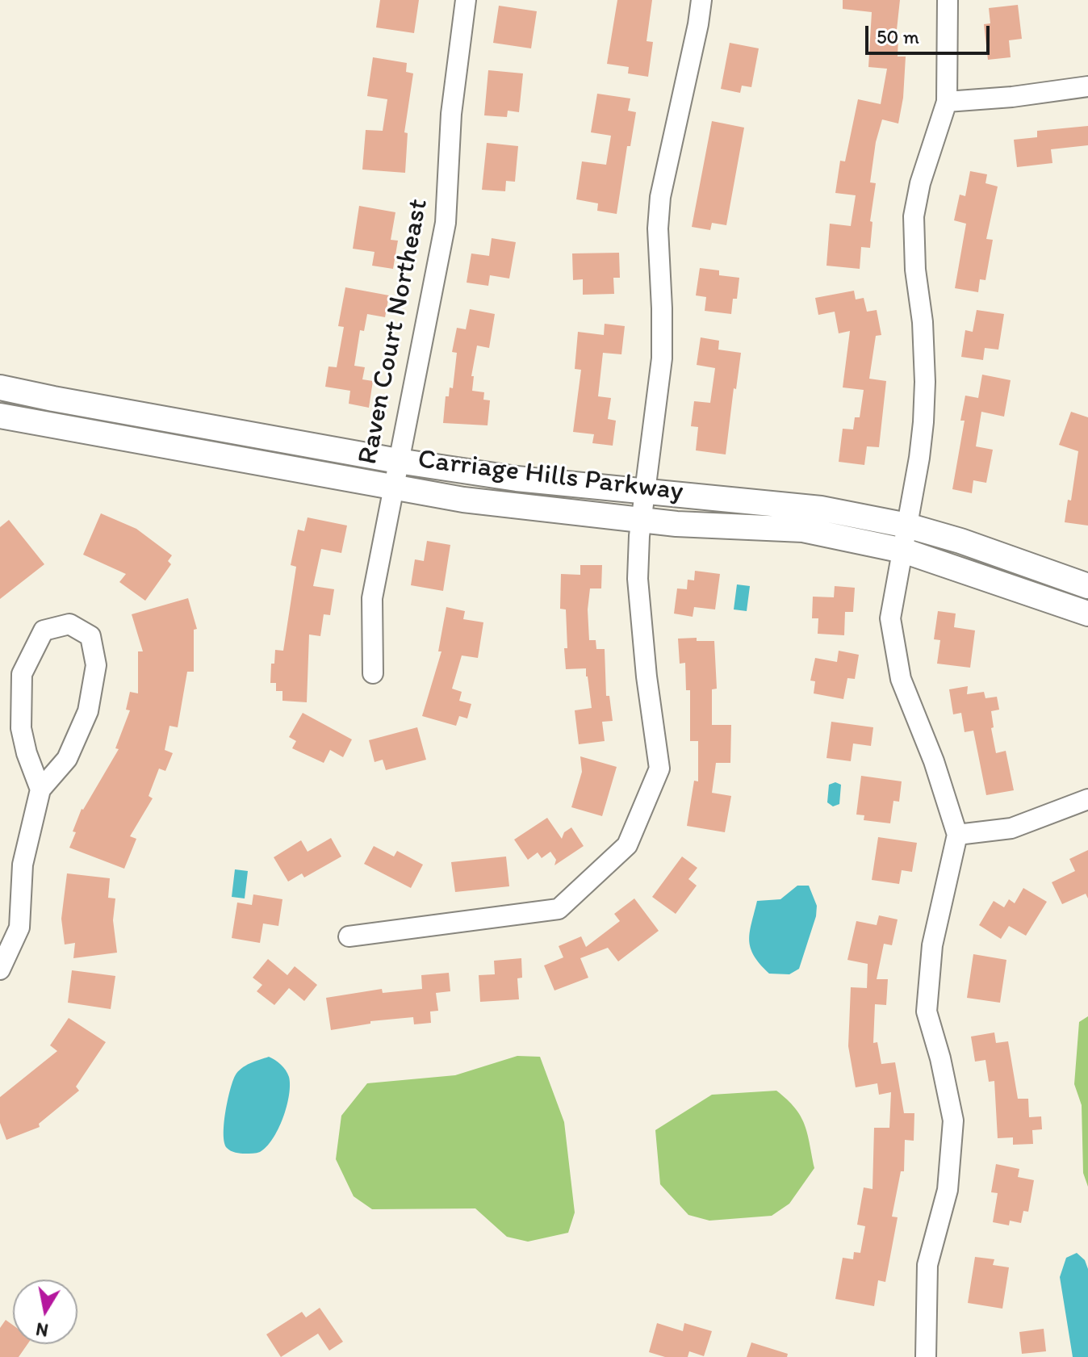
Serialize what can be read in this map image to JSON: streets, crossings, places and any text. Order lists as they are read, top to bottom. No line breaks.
{"streets":{"street":["Raven Court Northeast","Carriage Hills Parkway"]},"crossings":[["Raven Court Northeast","Carriage Hills Parkway"]],"scale_bar":"50 m","north":"bottom"}
